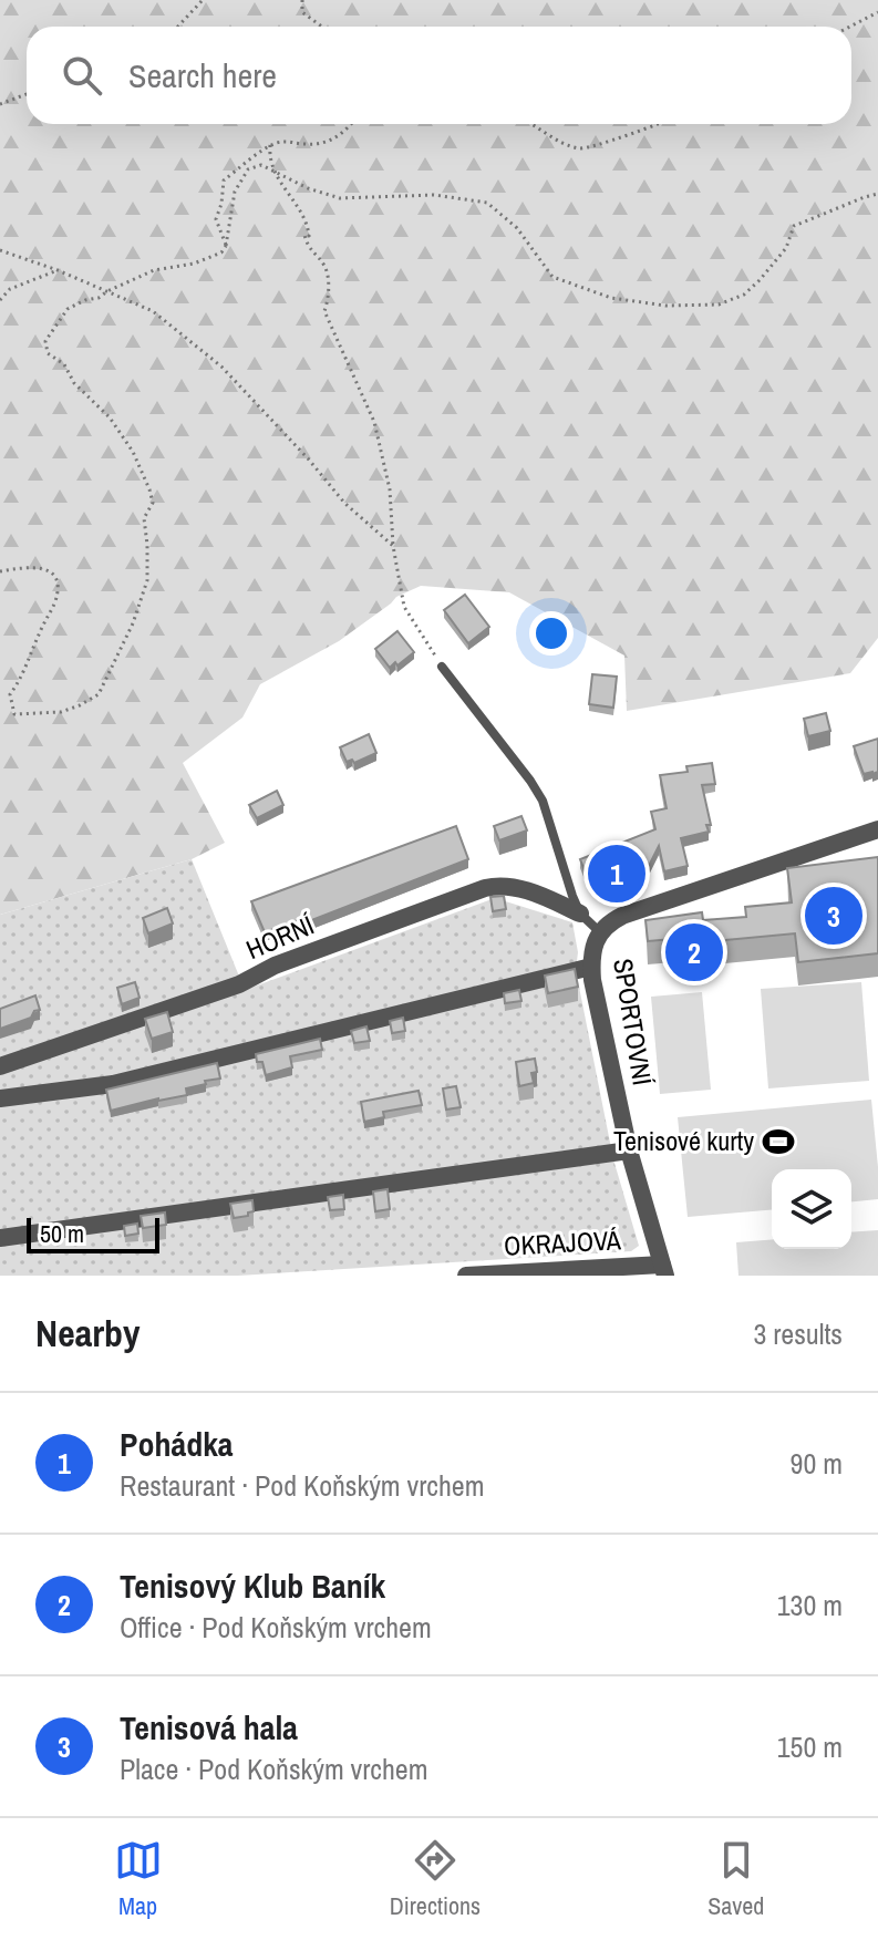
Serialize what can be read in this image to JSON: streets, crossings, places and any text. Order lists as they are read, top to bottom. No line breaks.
{"streets":{"street":["HORNÍ","SPORTOVNÍ","OKRAJOVÁ"]},"crossings":[["SPORTOVNÍ","OKRAJOVÁ"]],"places":{"sports":["Tenisové kurty"]},"scale_bar":"50 m","page":{"search":"Search here","pins":["1","3","2"],"scale":"50 m","heading":["Nearby","3 results"],"list":[{"mark":"1","name":"Pohádka","note":"Restaurant · Pod Koňským vrchem","value":"90 m"},{"mark":"2","name":"Tenisový Klub Baník","note":"Office · Pod Koňským vrchem","value":"130 m"},{"mark":"3","name":"Tenisová hala","note":"Place · Pod Koňským vrchem","value":"150 m"}],"nav":["Map","Directions","Saved"]}}
